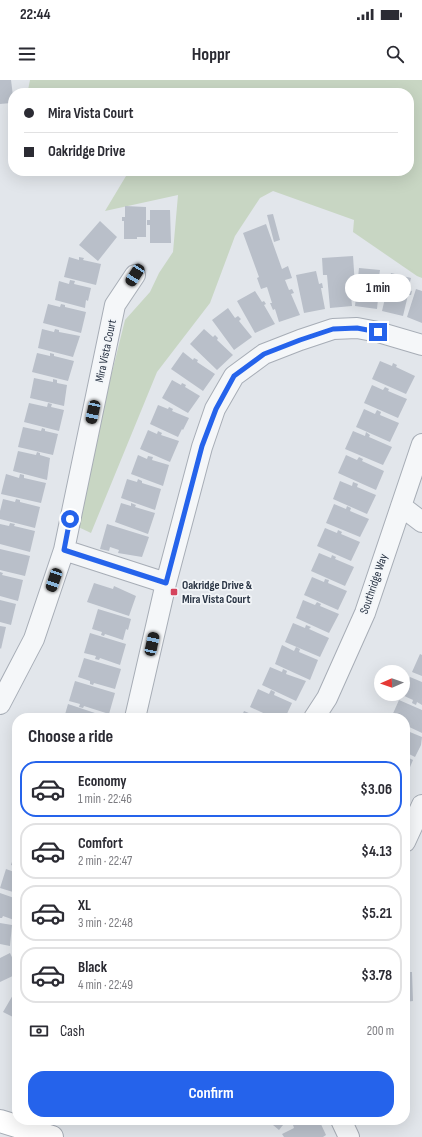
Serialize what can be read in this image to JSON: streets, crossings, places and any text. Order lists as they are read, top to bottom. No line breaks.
{"streets":{"street":["Mira Vista Court","Southridge Way"]},"places":{"transit":["Oakridge Drive & Mira Vista Court"]},"north":"left","page":{"status":"22:44","header":"Hoppr","banner":["Mira Vista Court","Oakridge Drive"],"bubble":"1 min","heading":"Choose a ride","list":[{"name":"Economy","note":"1 min · 22:46","value":"$3.06"},{"name":"Comfort","note":"2 min · 22:47","value":"$4.13"},{"name":"XL","note":"3 min · 22:48","value":"$5.21"},{"name":"Black","note":"4 min · 22:49","value":"$3.78"}],"pay":["Cash","200 m"],"buttons":"Confirm"}}
